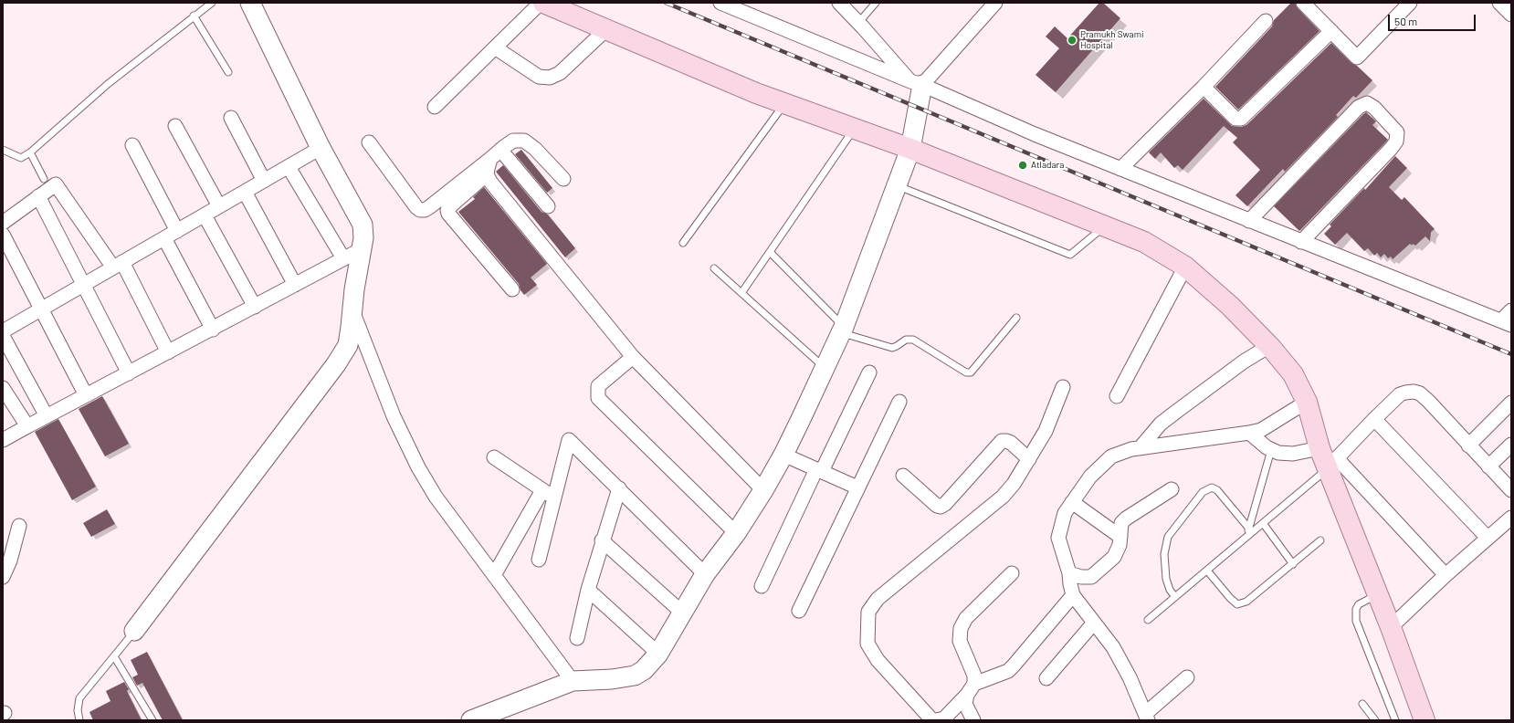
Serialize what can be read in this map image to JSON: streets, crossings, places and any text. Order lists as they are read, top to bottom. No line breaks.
{"places":["Pramukh Swami Hospital","Atladara"],"scale_bar":"50 m"}
